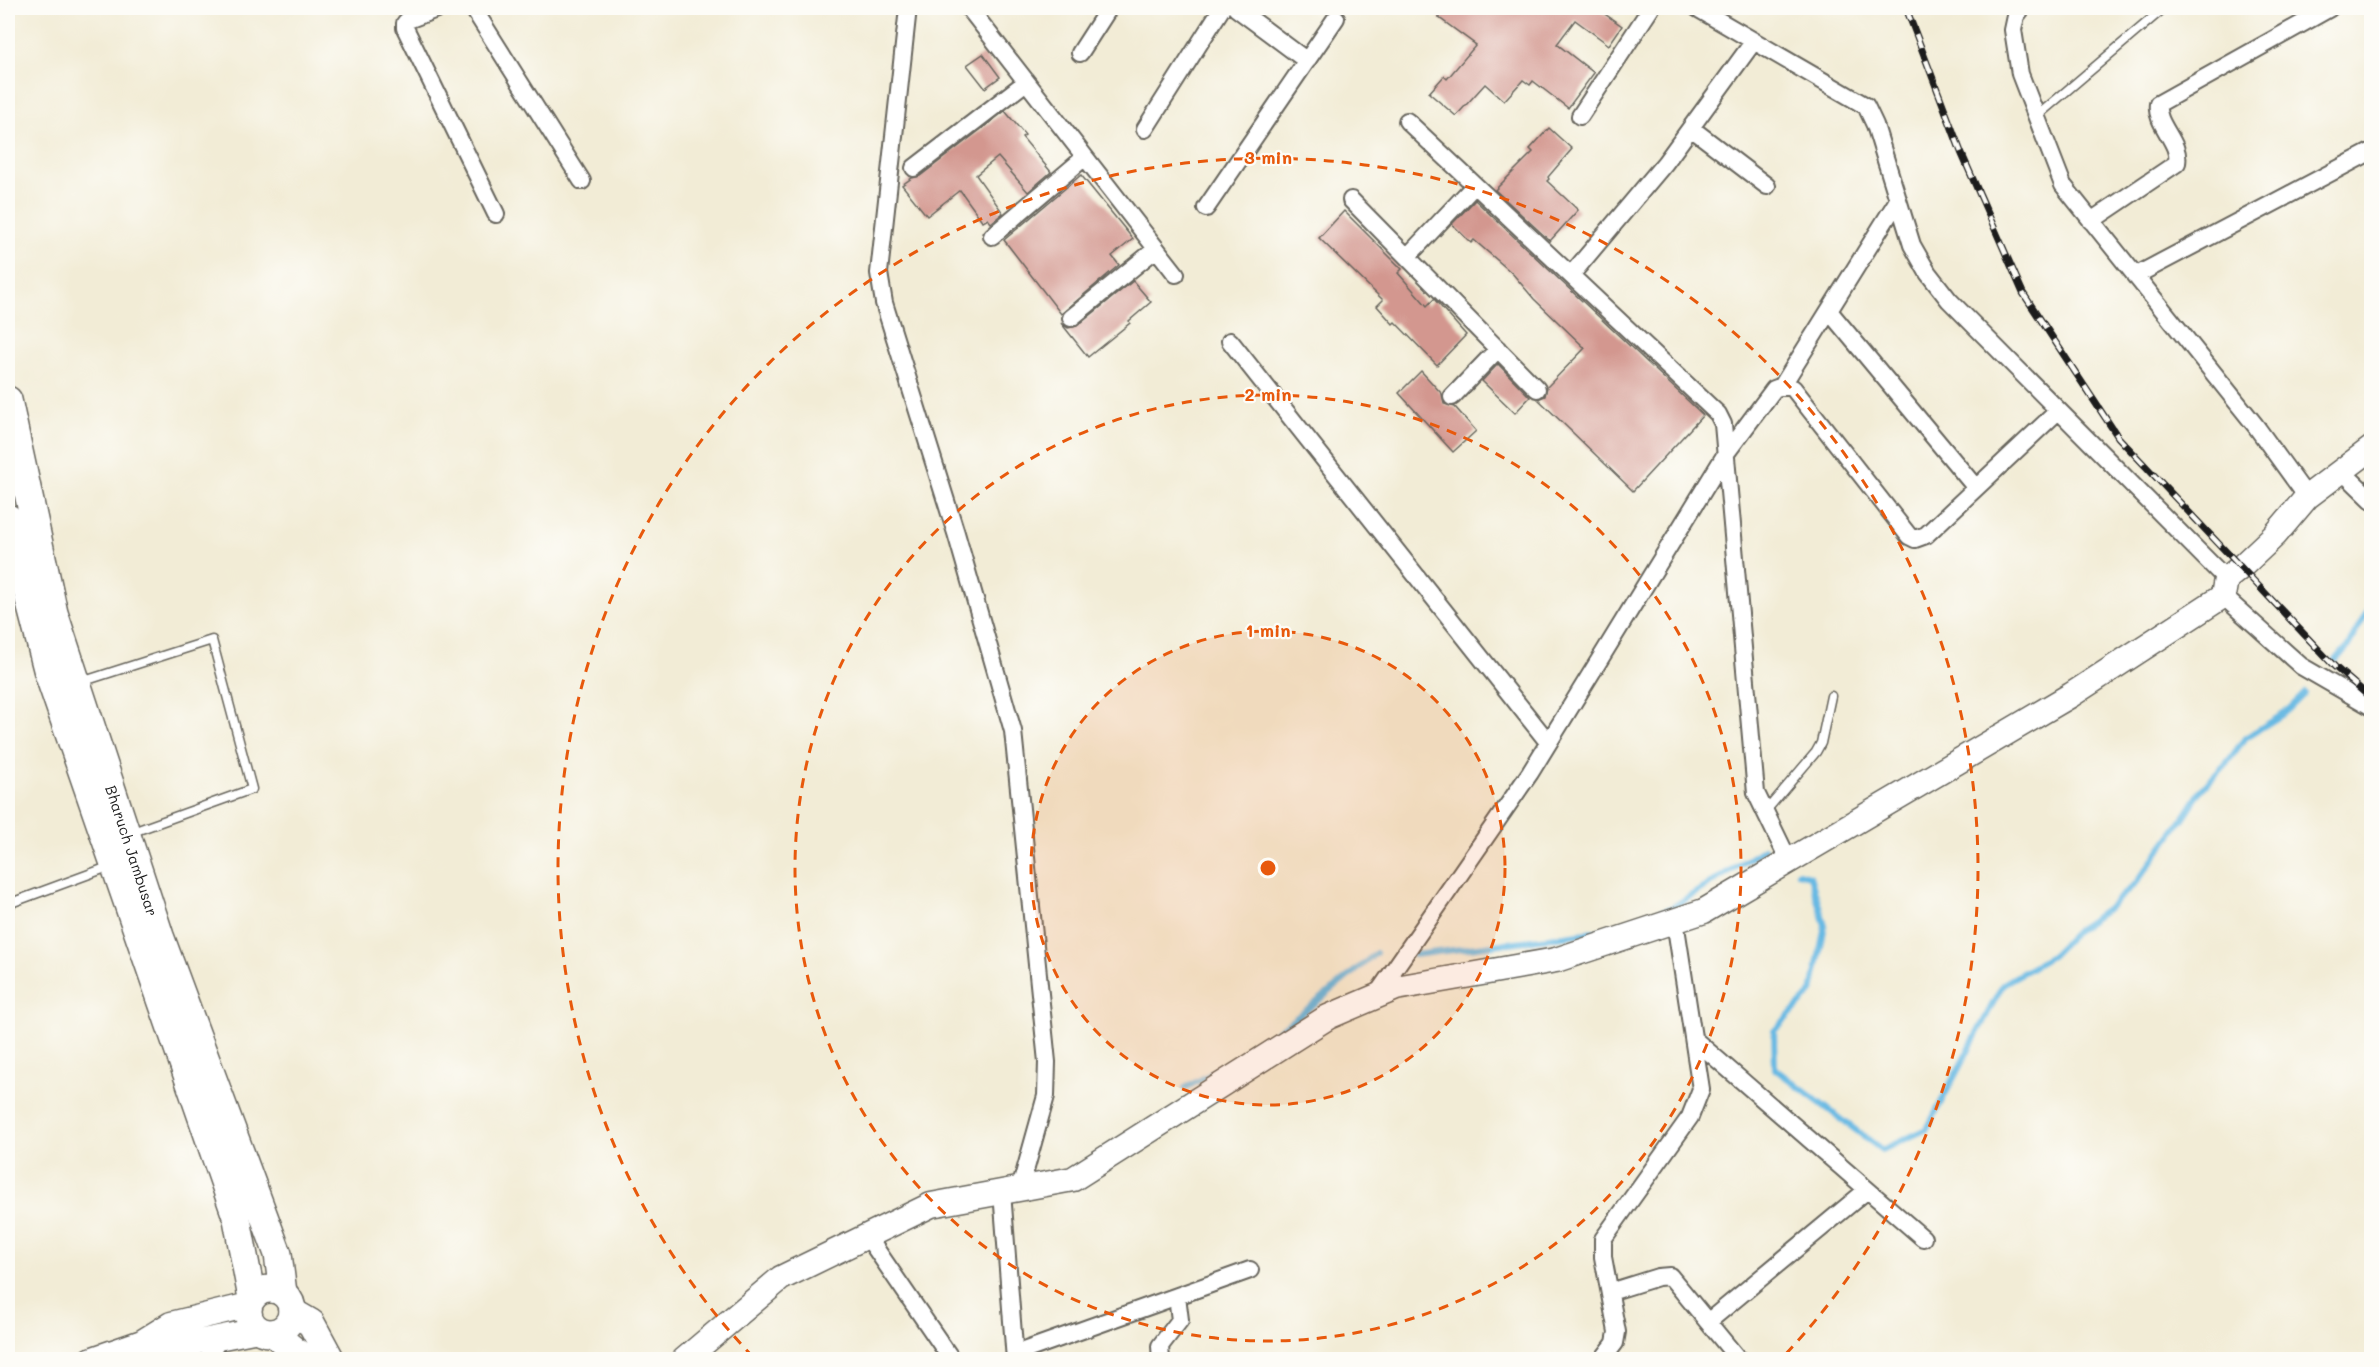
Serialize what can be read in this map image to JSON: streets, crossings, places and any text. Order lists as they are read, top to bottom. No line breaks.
{"streets":{"main road":["Bharuch Jambusar"]},"rings":["3 min","2 min","1 min"]}
